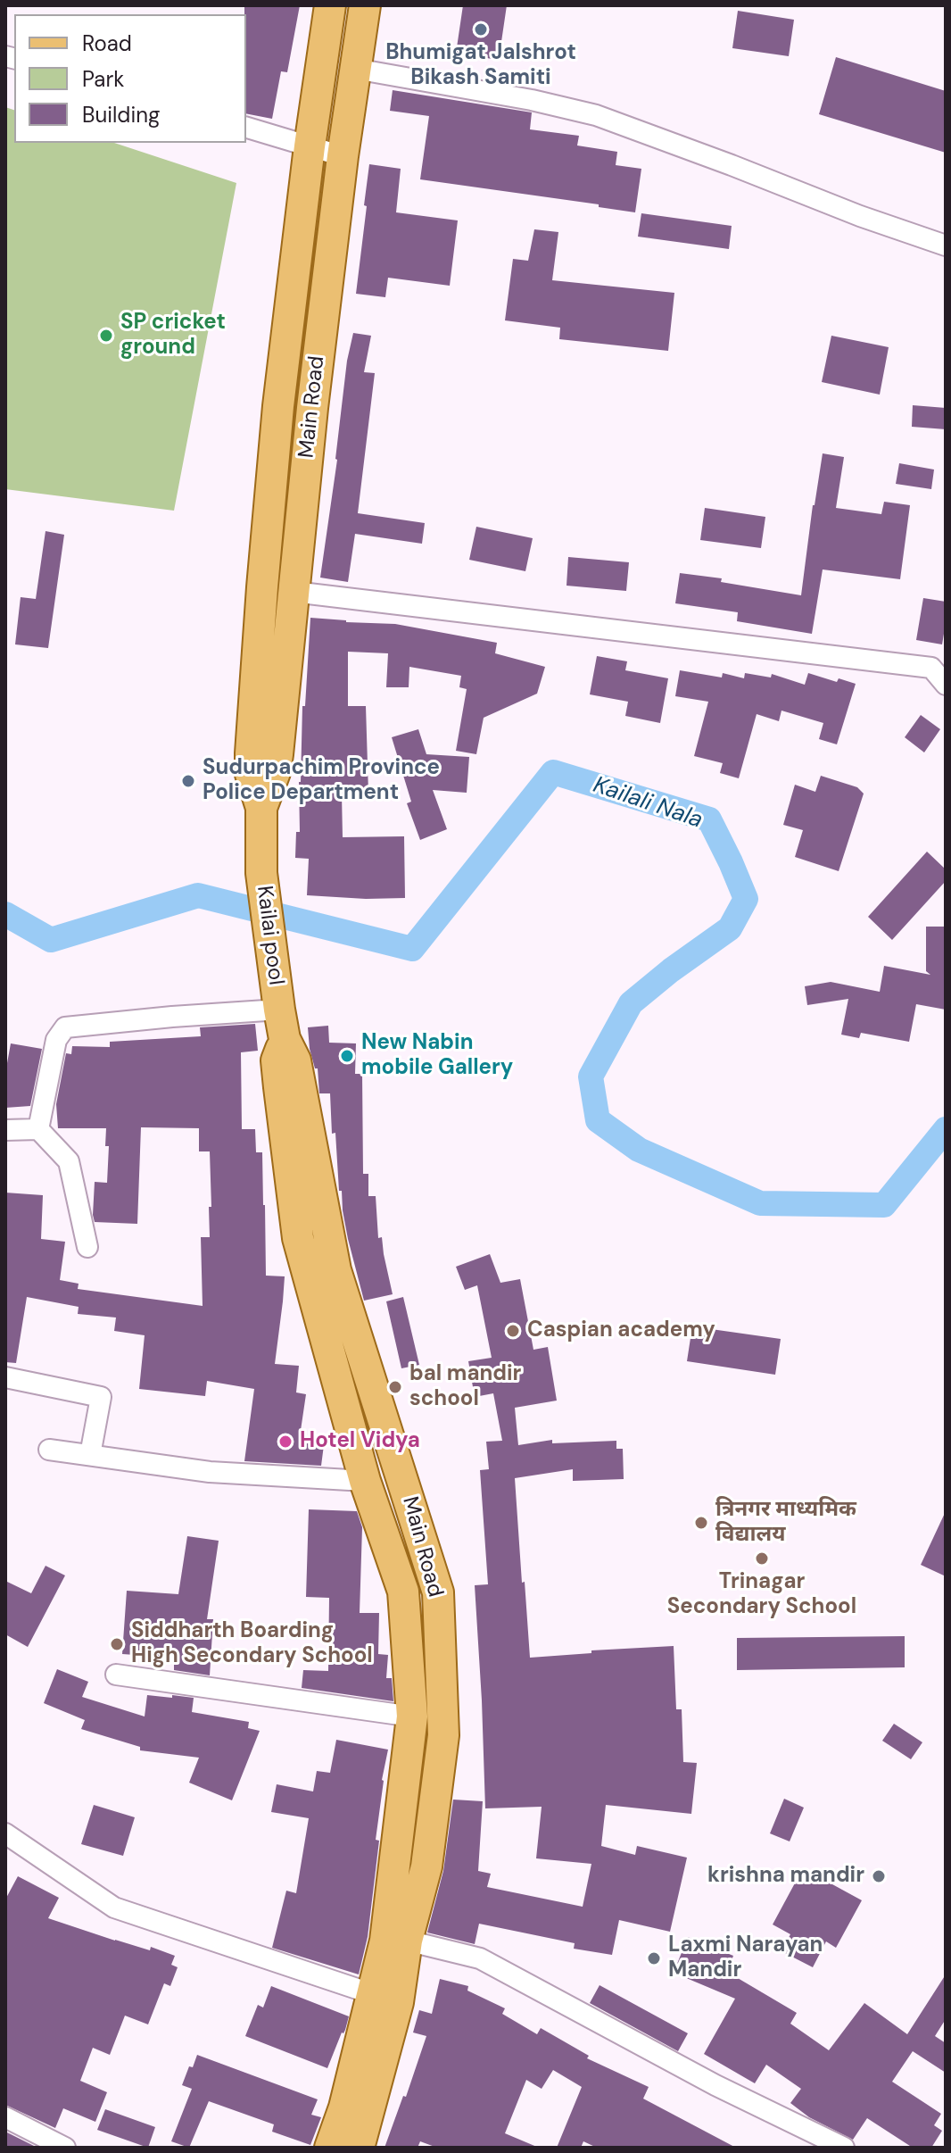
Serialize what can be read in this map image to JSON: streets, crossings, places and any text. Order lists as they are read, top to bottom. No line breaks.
{"streets":{"main road":["Main Road","Kailai pool"]},"crossings":[["Main Road","Kailai pool"]],"water":["Kailali Nala"],"places":["Bhumigat Jalshrot Bikash Samiti","SP cricket ground","Sudurpachim Province Police Department","New Nabin mobile Gallery","Caspian academy","bal mandir school","Hotel Vidya","त्रिनगर माध्यमिक विद्यालय","Trinagar Secondary School","Siddharth Boarding High Secondary School","krishna mandir","Laxmi Narayan Mandir"],"legend":["Road","Park","Building"]}
